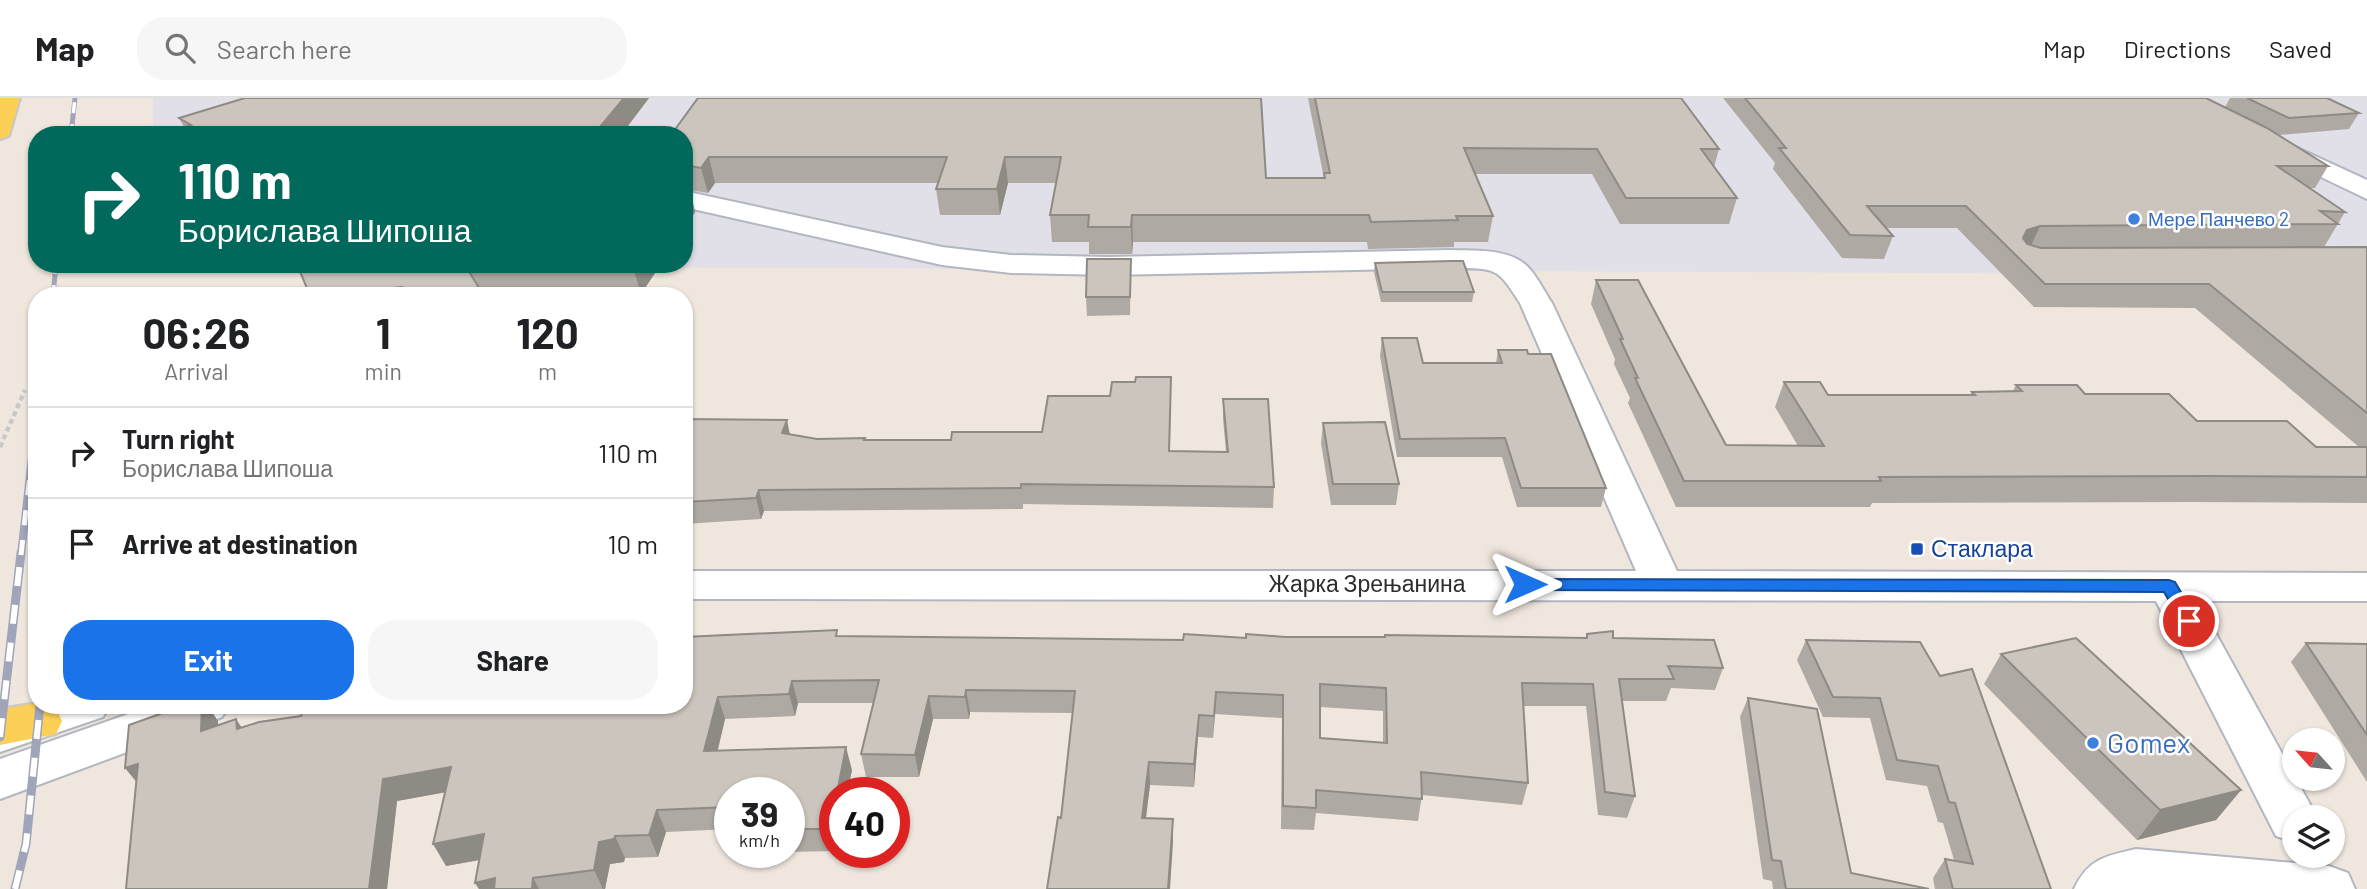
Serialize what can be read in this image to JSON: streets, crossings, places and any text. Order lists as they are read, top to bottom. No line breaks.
{"streets":{"street":["Жарка Зрењанина"]},"places":{"other":["Мере Панчево 2","Gomex"],"transit":["Стаклара"]},"north":"top left","page":{"header":"Map","search":"Search here","nav":["Map","Directions","Saved"],"turn":["110 m","Борислава Шипоша"],"eta":["06:26","Arrival","1","min","120","m"],"list":[{"name":"Turn right","note":"Борислава Шипоша","value":"110 m"},{"name":"Arrive at destination","value":"10 m"}],"buttons":["Exit","Share"],"speed":"39 km/h","limit":"40"}}
